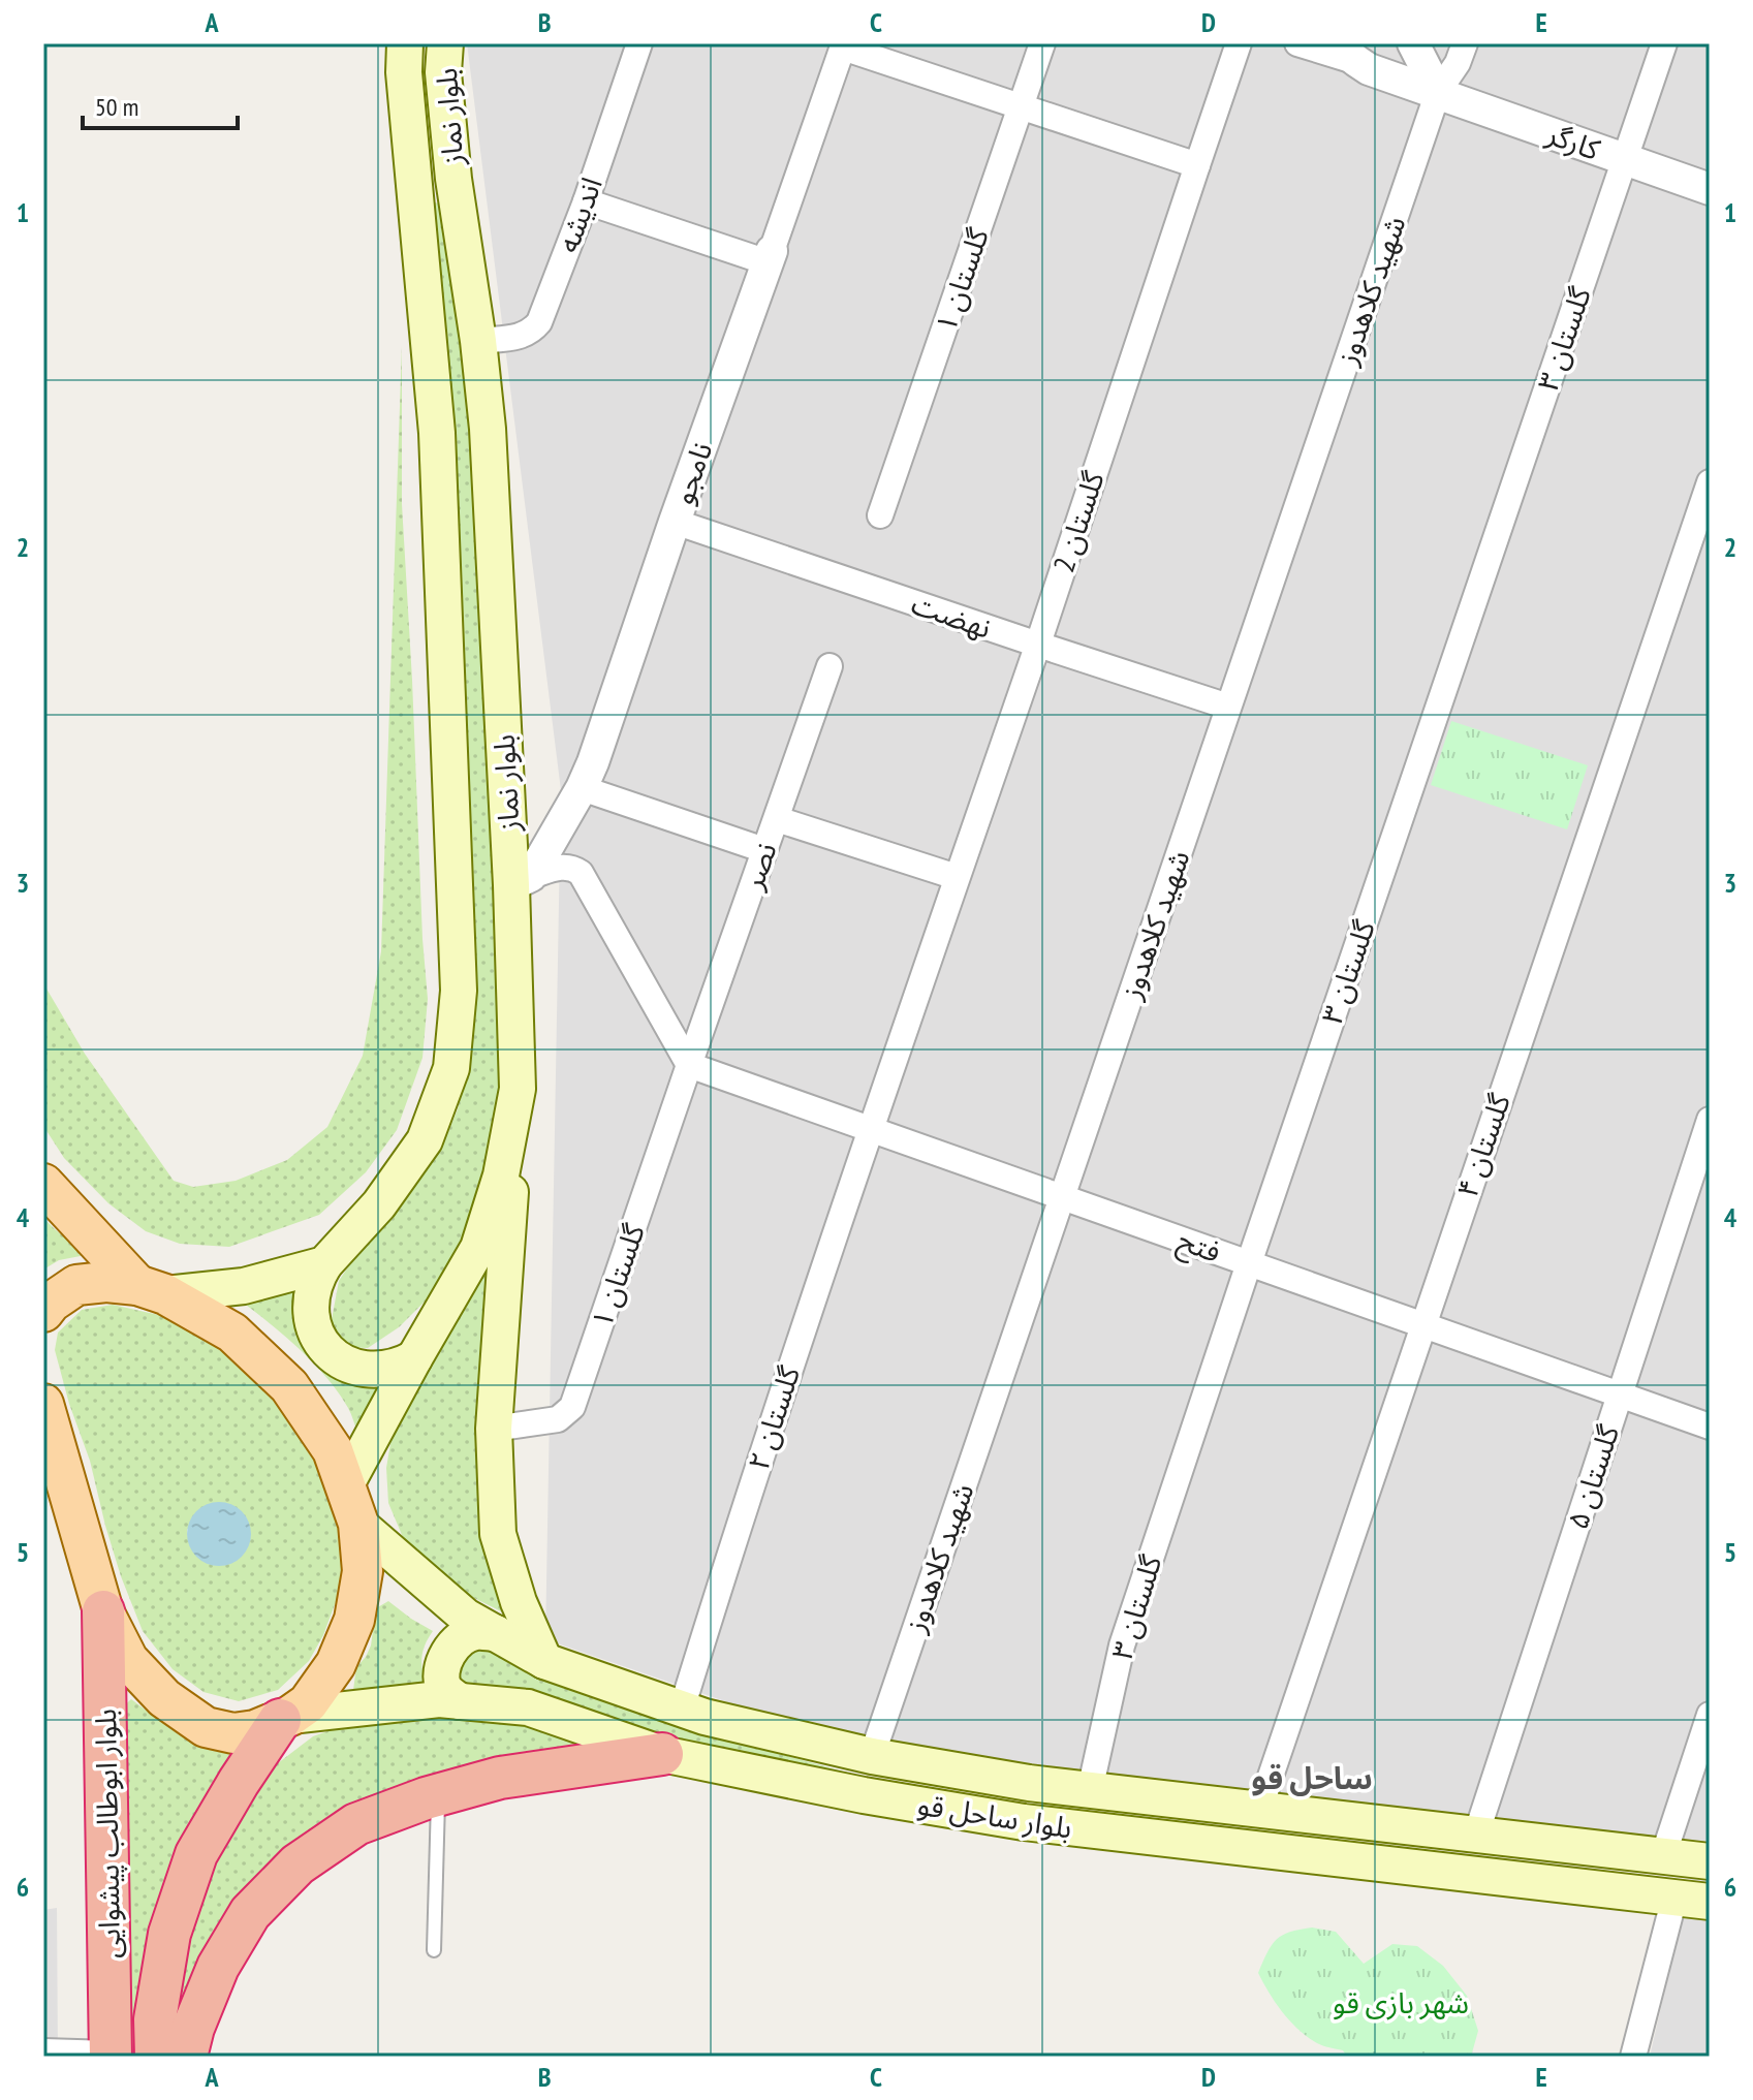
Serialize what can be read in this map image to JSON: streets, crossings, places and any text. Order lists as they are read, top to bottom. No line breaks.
{"streets":{"highway":["بلوار ابوطالب پیشوایی"],"main road":["بلوار نماز","بلوار ساحل قو"],"street":["کارگر","اندیشه","گلستان ۱","شهید کلاهدوز","گلستان ۳","نامجو","گلستان 2","نهضت","نصر","گلستان ۴","فتح","گلستان ۲","گلستان ۵"]},"crossings":[["بلوار نماز","اندیشه"],["بلوار نماز","نامجو"],["کارگر","شهید کلاهدوز"],["کارگر","گلستان ۳"],["گلستان ۱","نصر"],["گلستان ۱","فتح"],["شهید کلاهدوز","نهضت"],["شهید کلاهدوز","فتح"],["شهید کلاهدوز","بلوار ساحل قو"],["گلستان ۳","فتح"],["گلستان ۳","بلوار ساحل قو"],["نامجو","نهضت"],["گلستان 2","نهضت"],["گلستان 2","گلستان ۲"],["نصر","فتح"],["گلستان ۴","فتح"],["گلستان ۴","بلوار ساحل قو"],["فتح","گلستان ۲"],["فتح","گلستان ۵"],["گلستان ۲","بلوار ساحل قو"],["گلستان ۵","بلوار ساحل قو"],["بلوار ساحل قو","بلوار ابوطالب پیشوایی"]],"districts":["ساحل قو"],"parks":["شهر بازی قو"],"scale_bar":"50 m","grid":{"columns":["A","B","C","D","E"],"rows":["1","2","3","4","5","6"]}}
